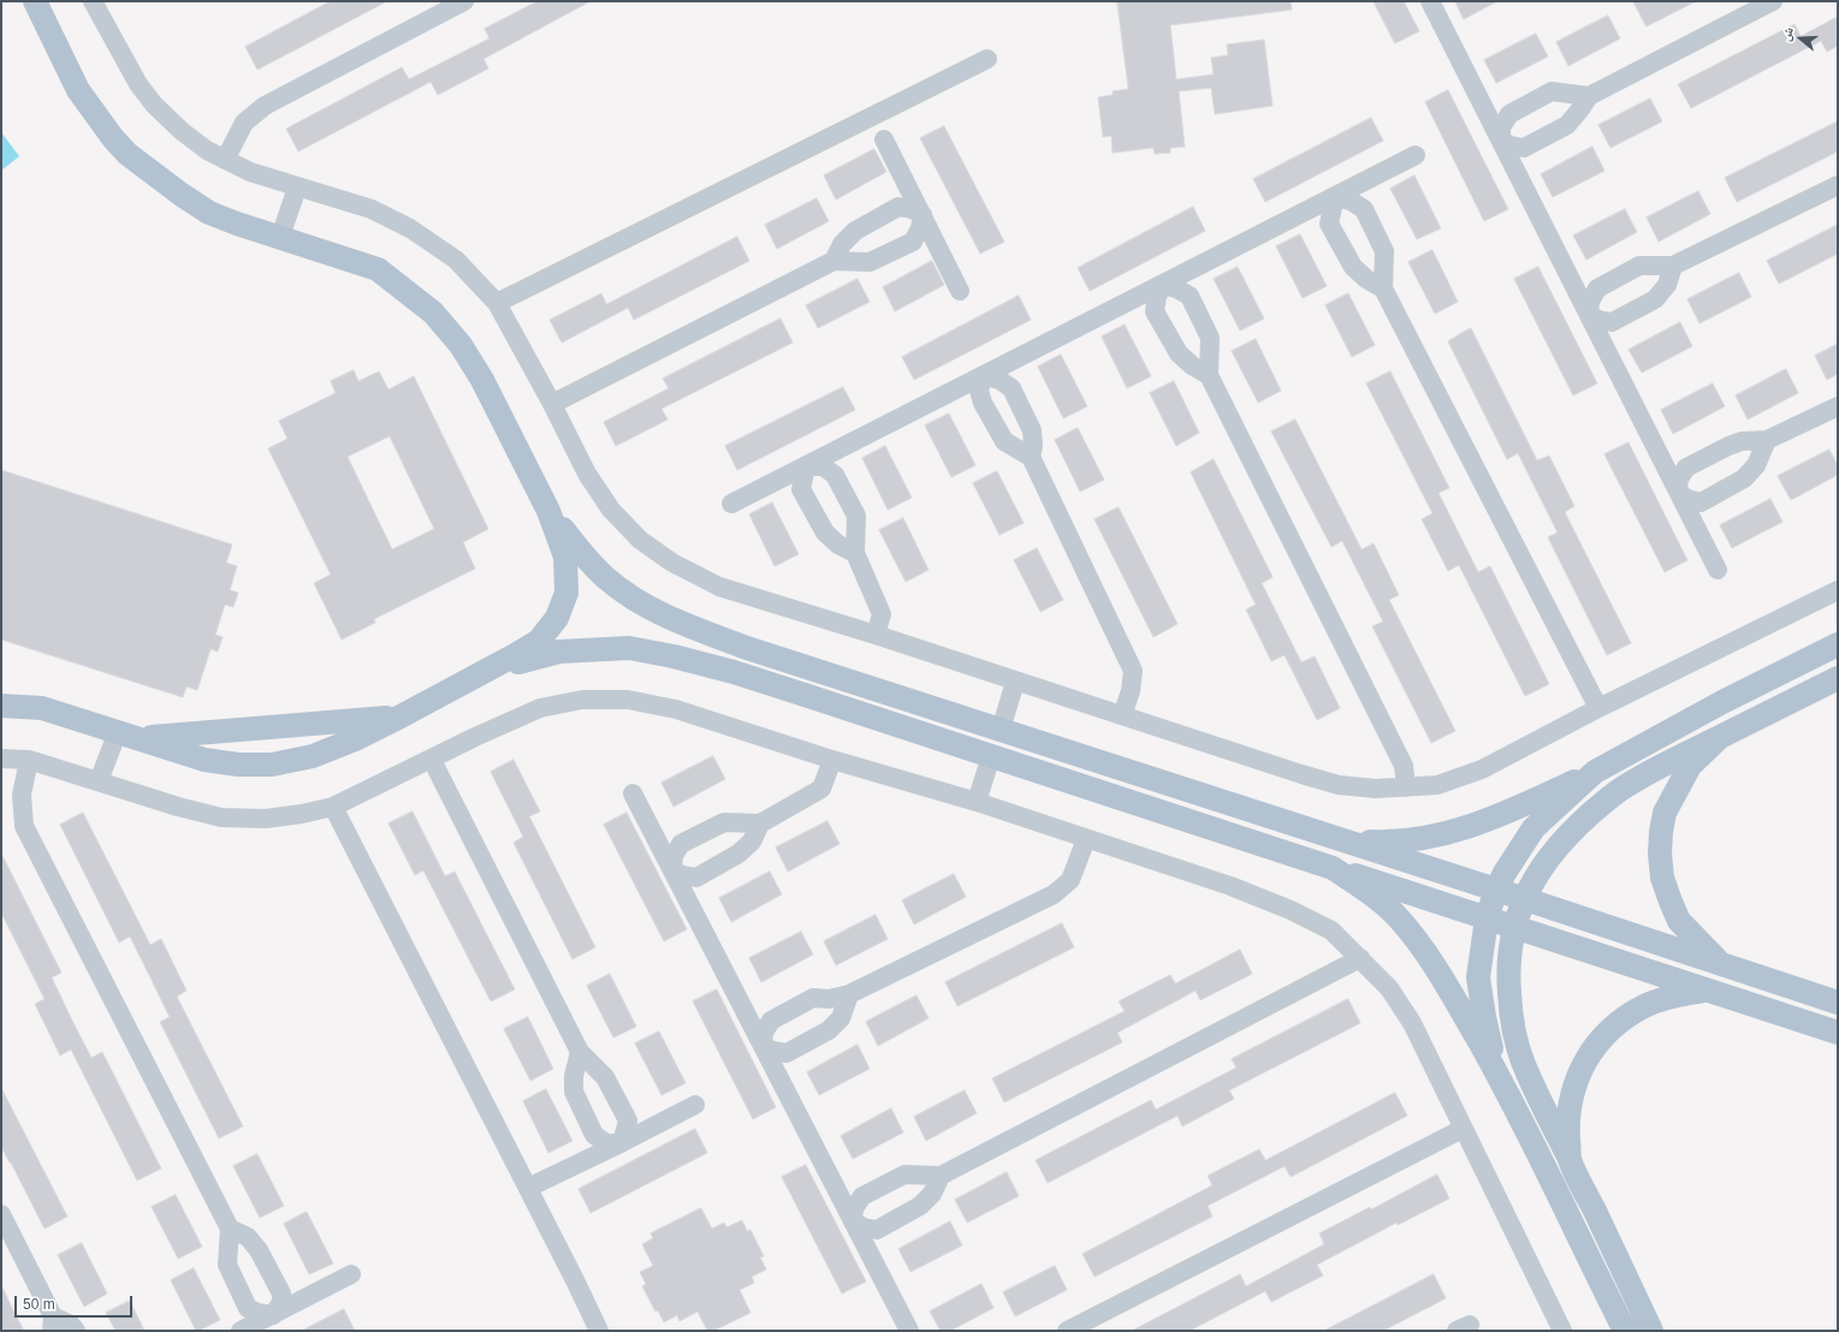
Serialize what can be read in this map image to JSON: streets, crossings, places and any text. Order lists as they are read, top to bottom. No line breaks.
{"scale_bar":"50 m","north":"left"}
